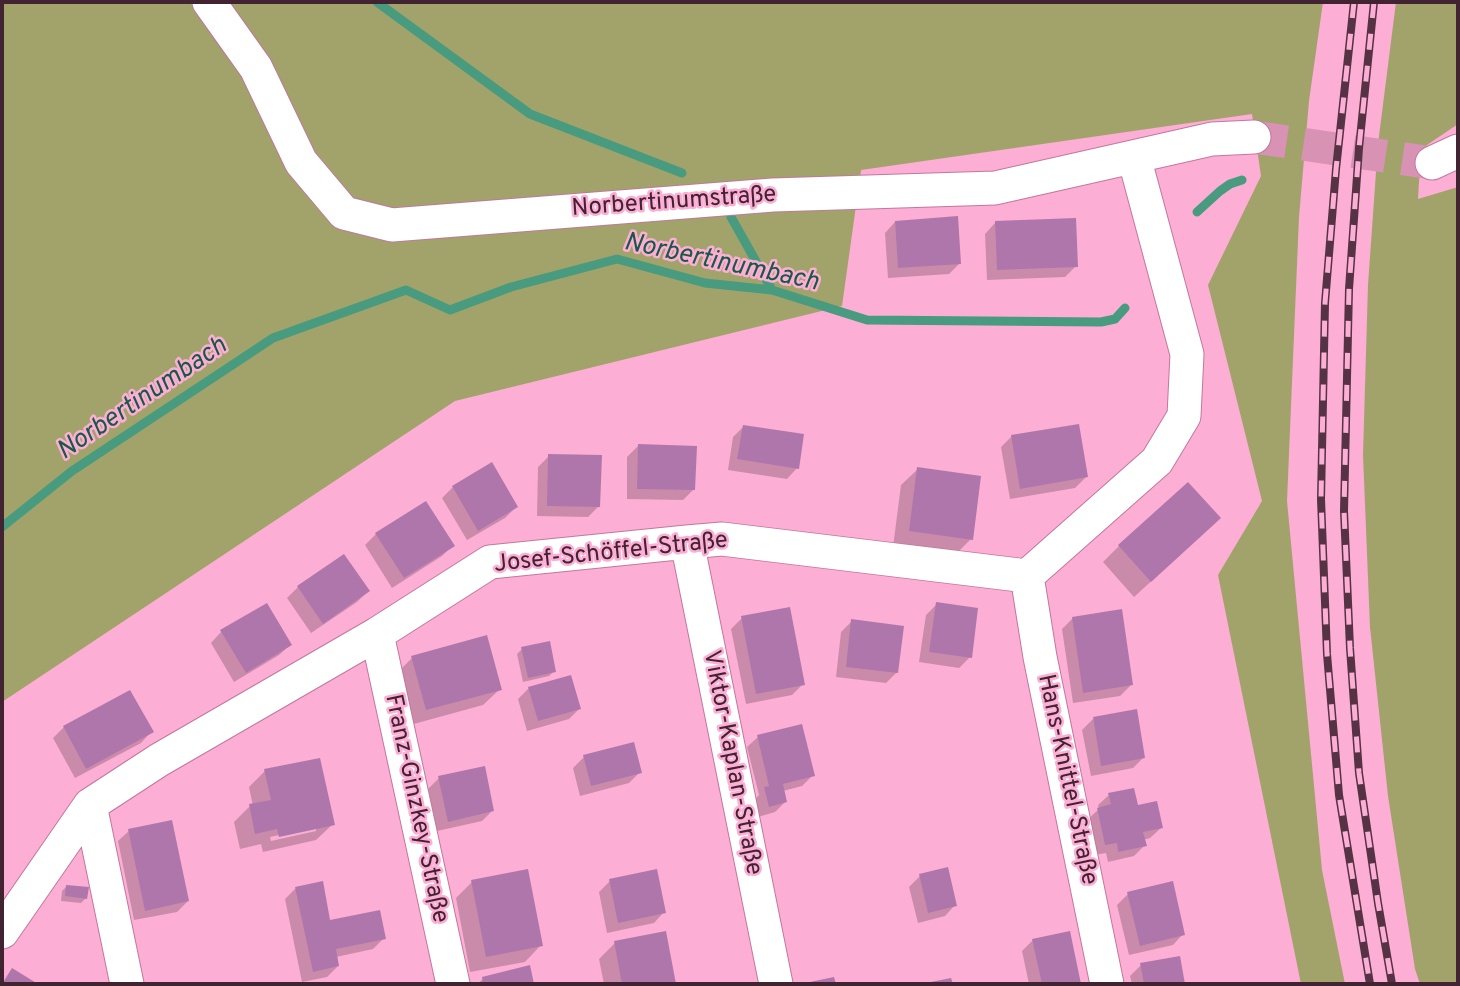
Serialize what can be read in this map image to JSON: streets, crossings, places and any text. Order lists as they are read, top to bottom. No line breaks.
{"streets":{"street":["Norbertinumstraße","Josef-Schöffel-Straße","Viktor-Kaplan-Straße","Hans-Knittel-Straße","Franz-Ginzkey-Straße"]},"crossings":[["Josef-Schöffel-Straße","Viktor-Kaplan-Straße"],["Josef-Schöffel-Straße","Hans-Knittel-Straße"],["Josef-Schöffel-Straße","Franz-Ginzkey-Straße"]],"water":["Norbertinumbach"]}
